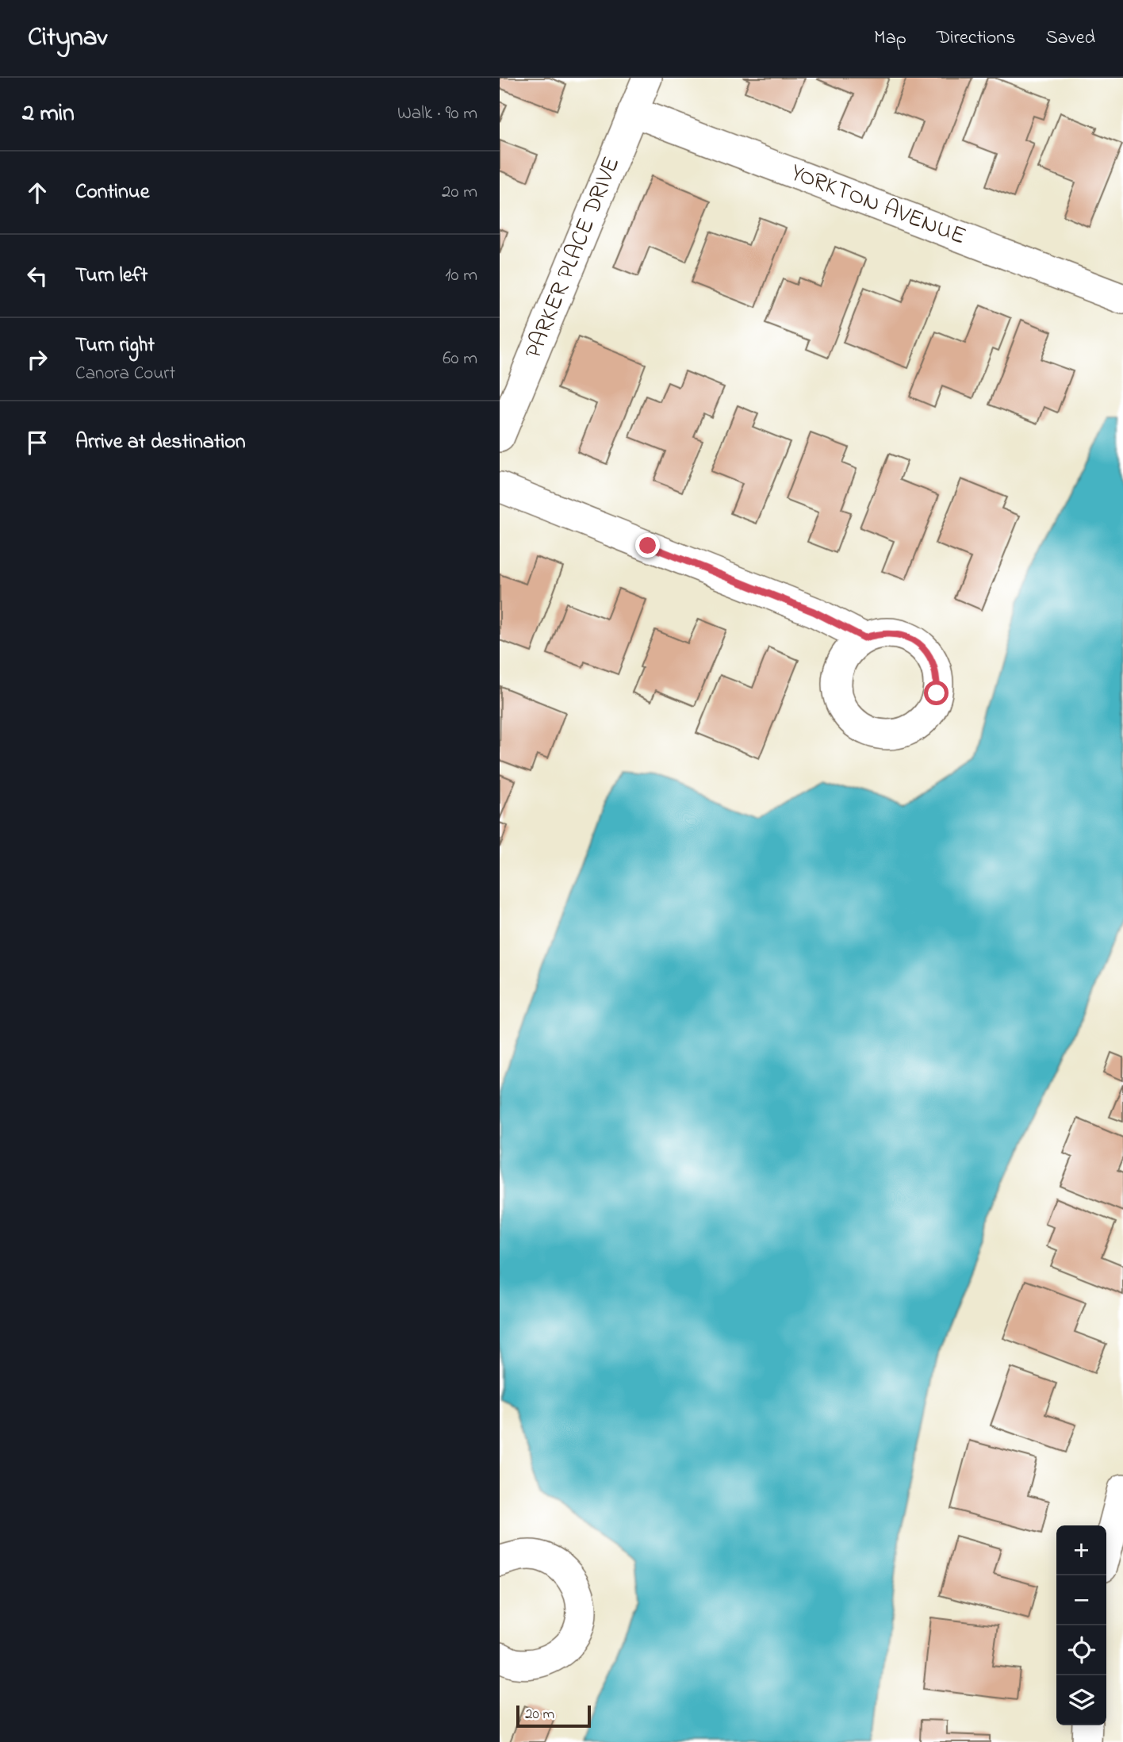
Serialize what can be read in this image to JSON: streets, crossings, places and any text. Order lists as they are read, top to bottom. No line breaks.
{"streets":{"street":["YORKTON AVENUE","PARKER PLACE DRIVE"]},"crossings":[["YORKTON AVENUE","PARKER PLACE DRIVE"]],"scale_bar":"20 m","page":{"header":"Citynav","nav":["Map","Directions","Saved"],"heading":["2 min","Walk · 90 m"],"list":[["Continue","20 m"],["Turn left","10 m"],["Turn right","Canora Court","60 m"],"Arrive at destination"],"map_buttons":["+","−"],"scale":"20 m"}}
